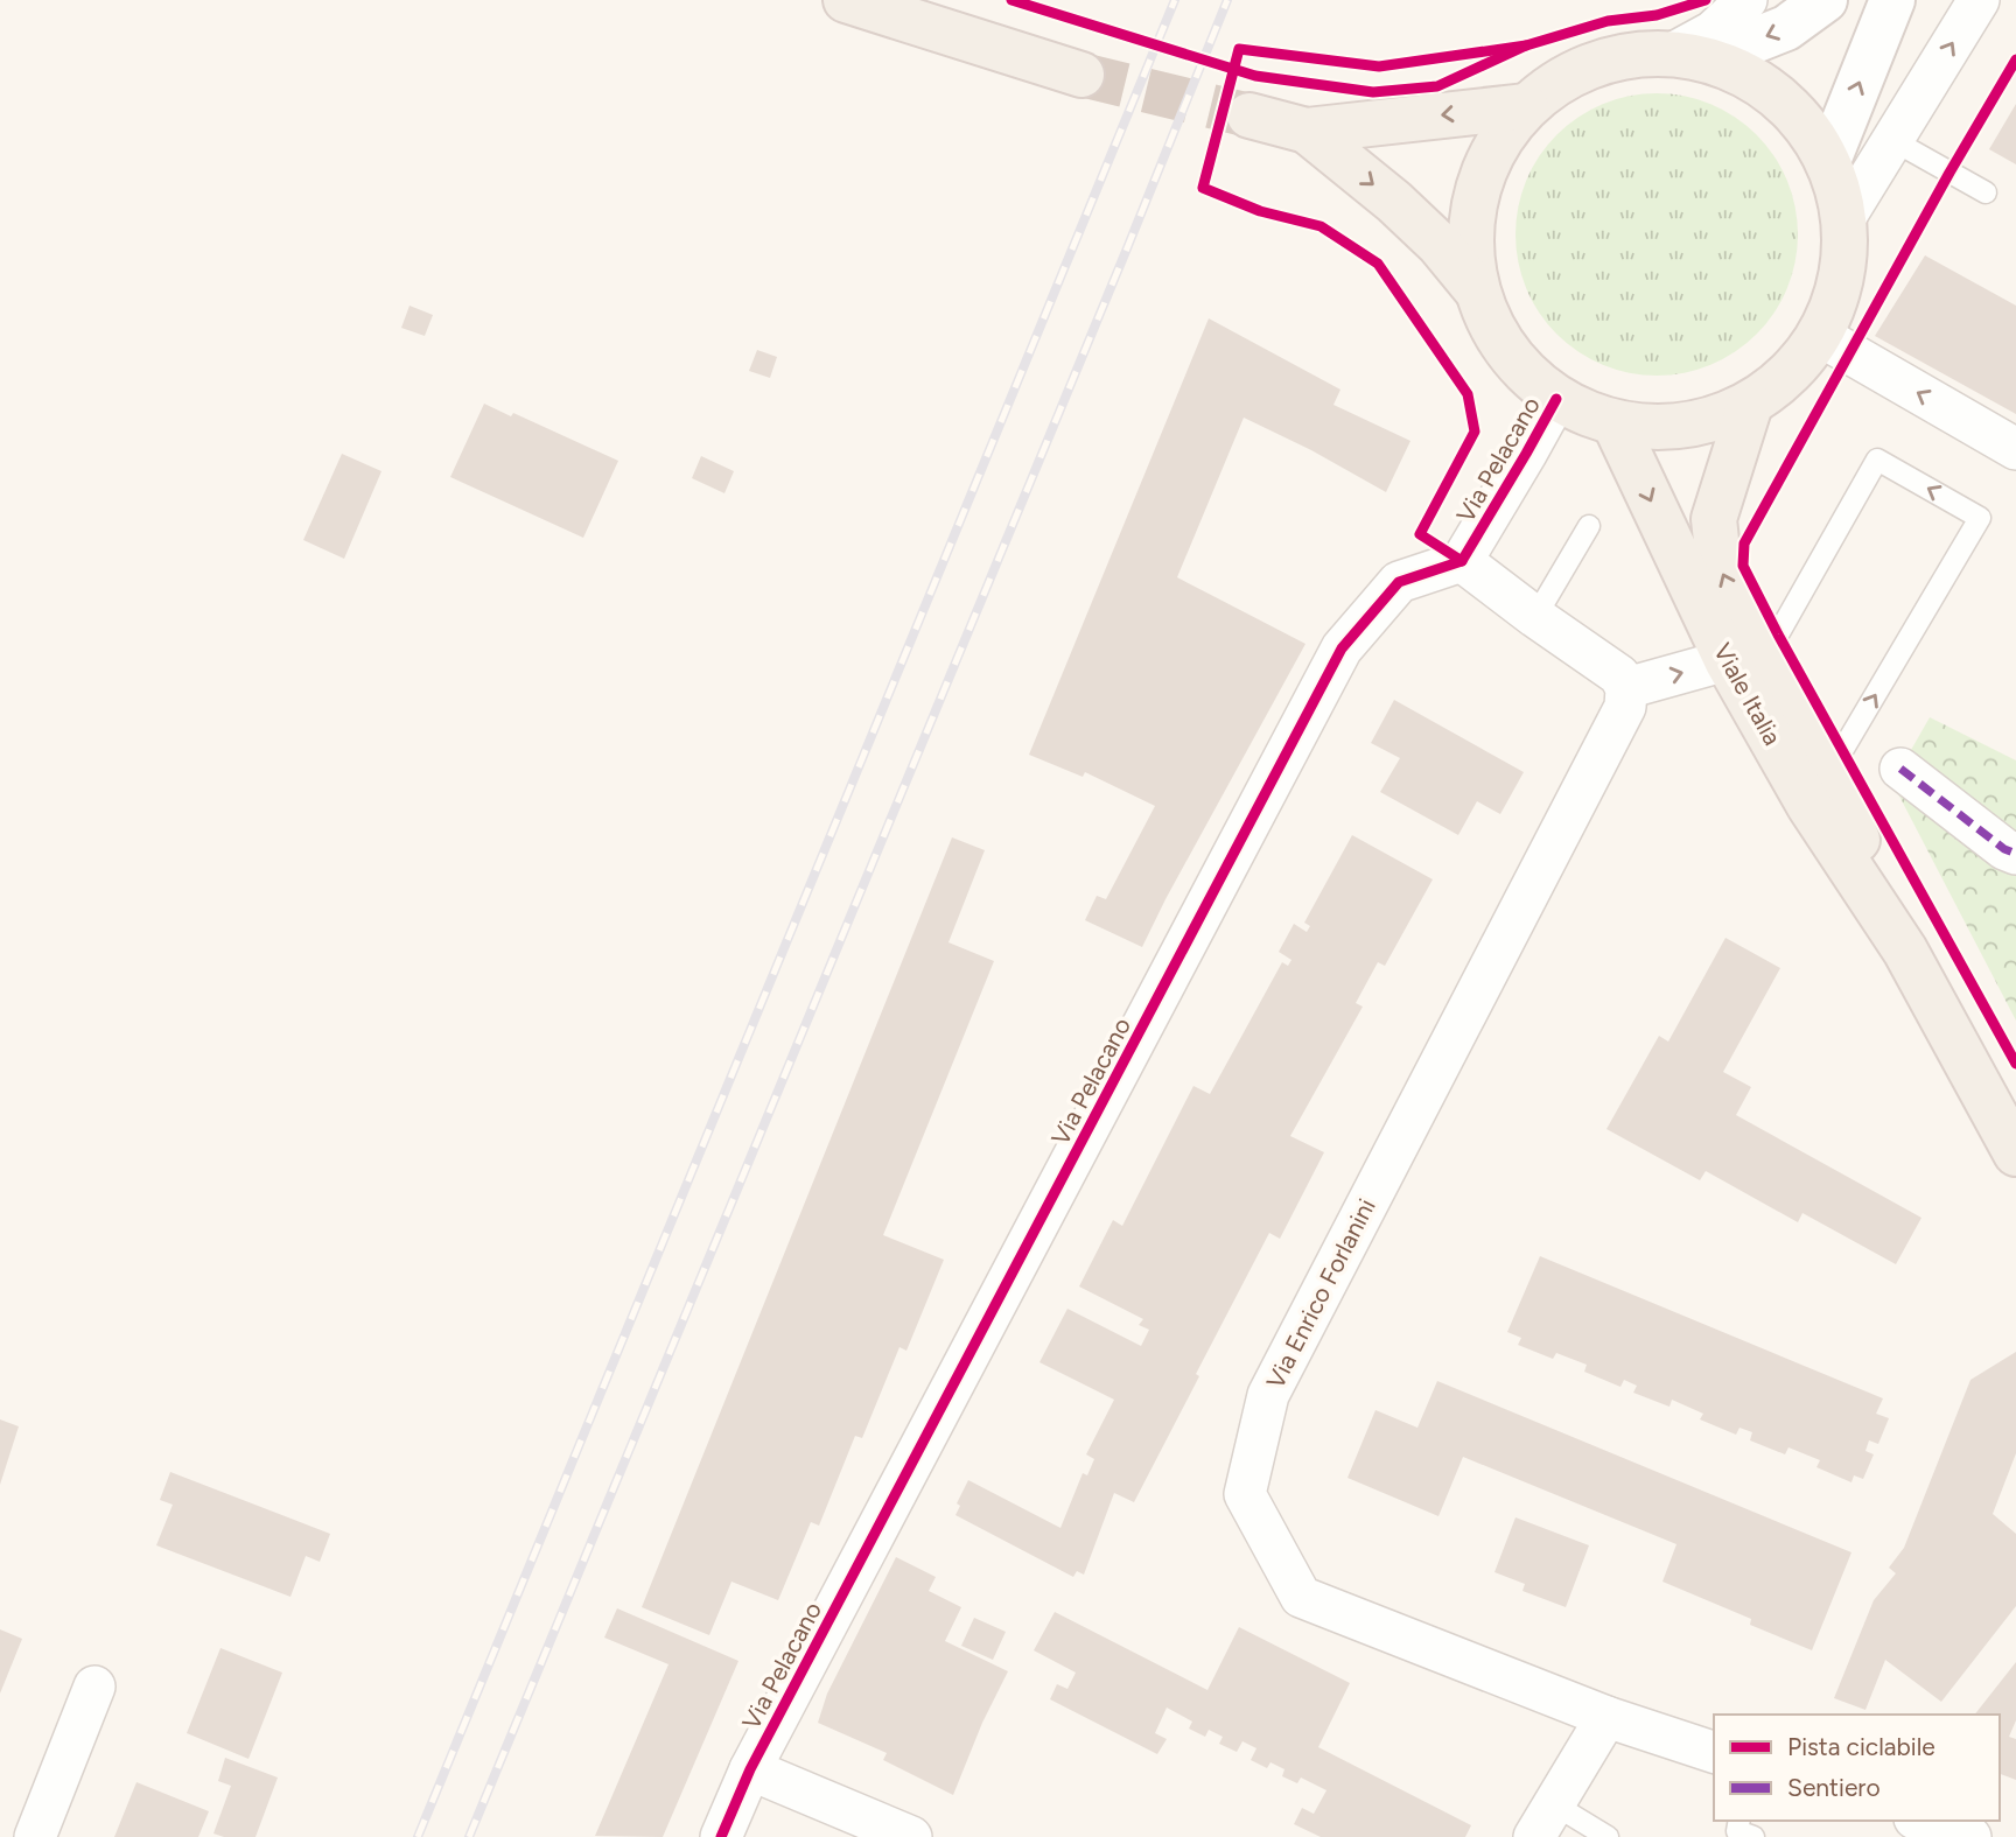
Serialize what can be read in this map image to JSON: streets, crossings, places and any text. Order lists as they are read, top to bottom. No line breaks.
{"streets":{"main road":["Viale Italia"],"street":["Via Pelacano","Via Enrico Forlanini"]},"legend":["Pista ciclabile","Sentiero"]}
